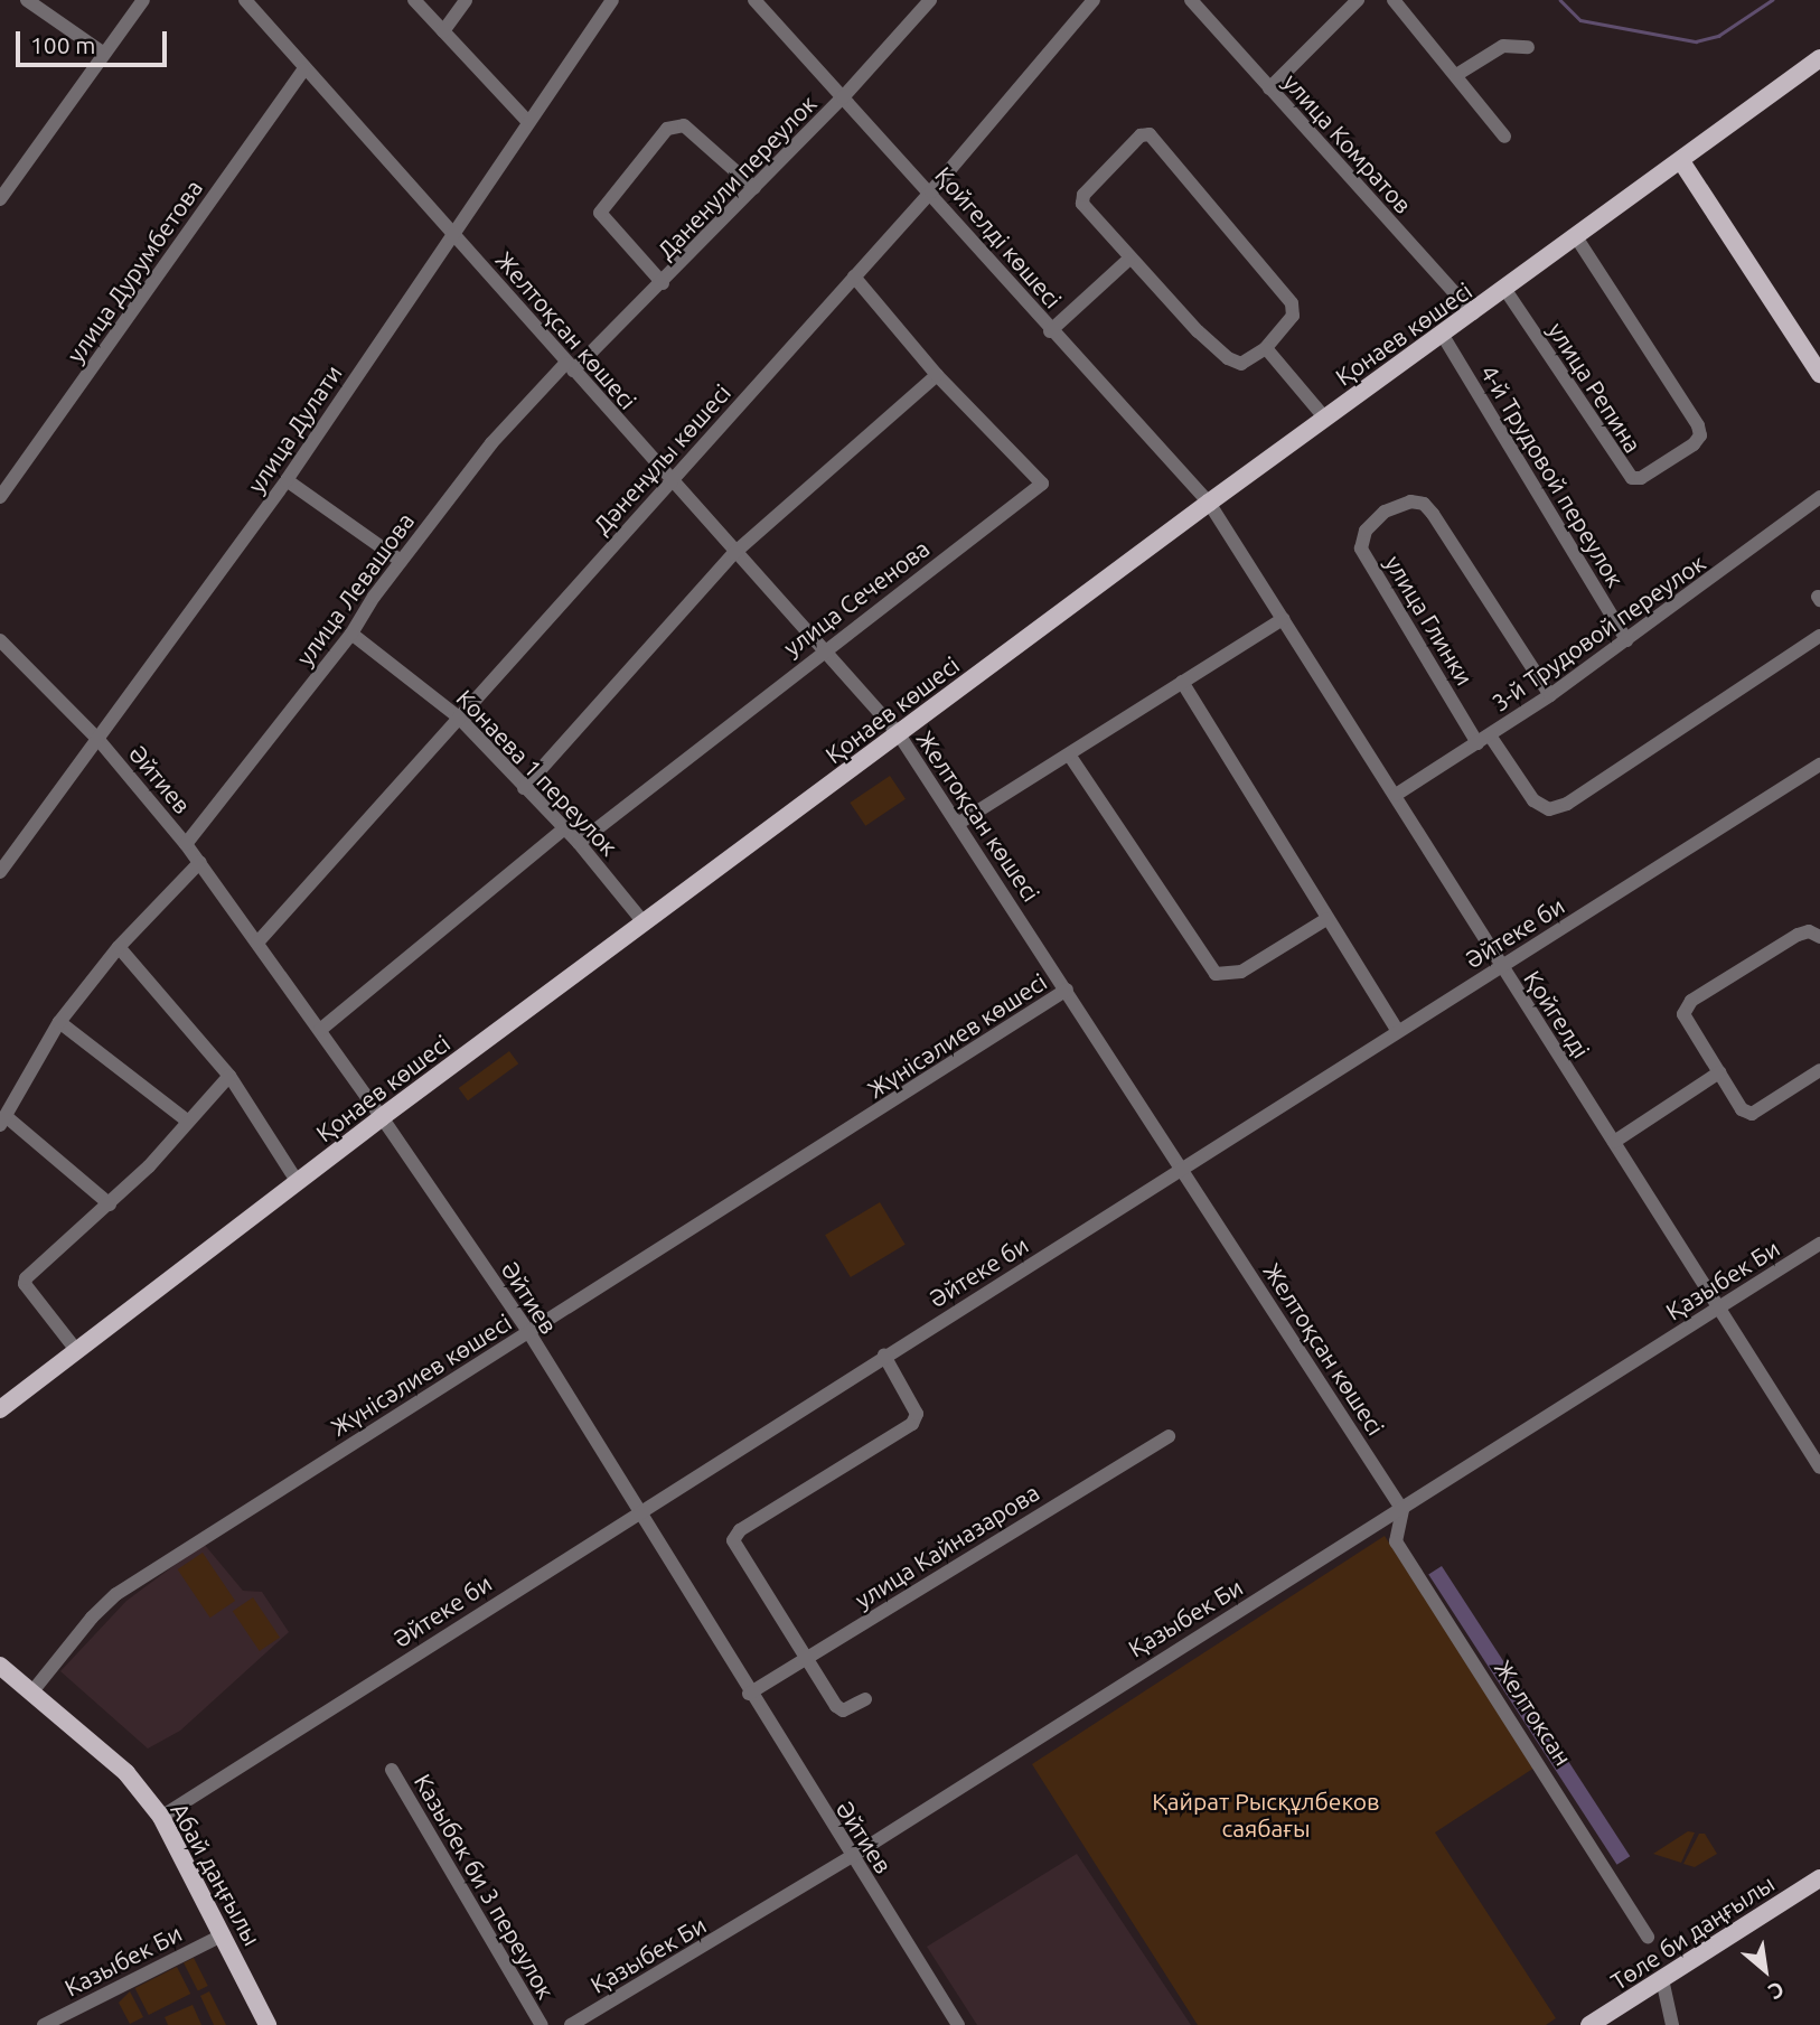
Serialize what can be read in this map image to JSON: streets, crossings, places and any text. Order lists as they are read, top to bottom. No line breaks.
{"streets":{"main road":["Қонаев көшесі","Абай даңғылы","Төле би даңғылы"],"street":["улица Комратов","Даненули переулок","Қойгелді көшесі","улица Дурумбетова","Желтоқсан көшесі","улица Репина","улица Дулати","Дәненұлы көшесі","4-й Трудовой переулок","улица Левашова","улица Сеченова","улица Глинки","3-й Трудовой переулок","Конаева 1 переулок","Әйтиев","Әйтеке би","Қойгелді","Жүнісәлиев көшесі","Қазыбек Би","улица Кайназарова","Желтоксан","Казыбек би 3 переулок","Казыбек Би"]},"crossings":[["улица Комратов","Қонаев көшесі"],["Даненули переулок","Қойгелді көшесі"],["Даненули переулок","Желтоқсан көшесі"],["Даненули переулок","улица Левашова"],["Қойгелді көшесі","Қонаев көшесі"],["Қойгелді көшесі","Дәненұлы көшесі"],["Қойгелді көшесі","Қойгелді"],["улица Дурумбетова","Желтоқсан көшесі"],["Желтоқсан көшесі","Қонаев көшесі"],["Желтоқсан көшесі","улица Дулати"],["Желтоқсан көшесі","Дәненұлы көшесі"],["Желтоқсан көшесі","улица Левашова"],["Желтоқсан көшесі","улица Сеченова"],["Желтоқсан көшесі","Әйтеке би"],["Желтоқсан көшесі","Жүнісәлиев көшесі"],["Желтоқсан көшесі","Қазыбек Би"],["Желтоқсан көшесі","Желтоксан"],["Қонаев көшесі","улица Репина"],["Қонаев көшесі","4-й Трудовой переулок"],["Қонаев көшесі","Конаева 1 переулок"],["Қонаев көшесі","Әйтиев"],["Қонаев көшесі","Қойгелді"],["улица Дулати","Әйтиев"],["Дәненұлы көшесі","улица Сеченова"],["Дәненұлы көшесі","Конаева 1 переулок"],["Дәненұлы көшесі","Әйтиев"],["4-й Трудовой переулок","3-й Трудовой переулок"],["улица Левашова","Конаева 1 переулок"],["улица Левашова","Әйтиев"],["улица Сеченова","Конаева 1 переулок"],["улица Глинки","3-й Трудовой переулок"],["3-й Трудовой переулок","Қойгелді"],["Әйтиев","Әйтеке би"],["Әйтиев","Жүнісәлиев көшесі"],["Әйтиев","Қазыбек Би"],["Әйтиев","улица Кайназарова"],["Әйтеке би","Қойгелді"],["Әйтеке би","Абай даңғылы"],["Қойгелді","Қазыбек Би"],["Жүнісәлиев көшесі","Абай даңғылы"],["Қазыбек Би","Желтоксан"],["Абай даңғылы","Казыбек Би"]],"parks":["Қайрат Рысқұлбеков саябағы"],"scale_bar":"100 m","north":"bottom right"}
